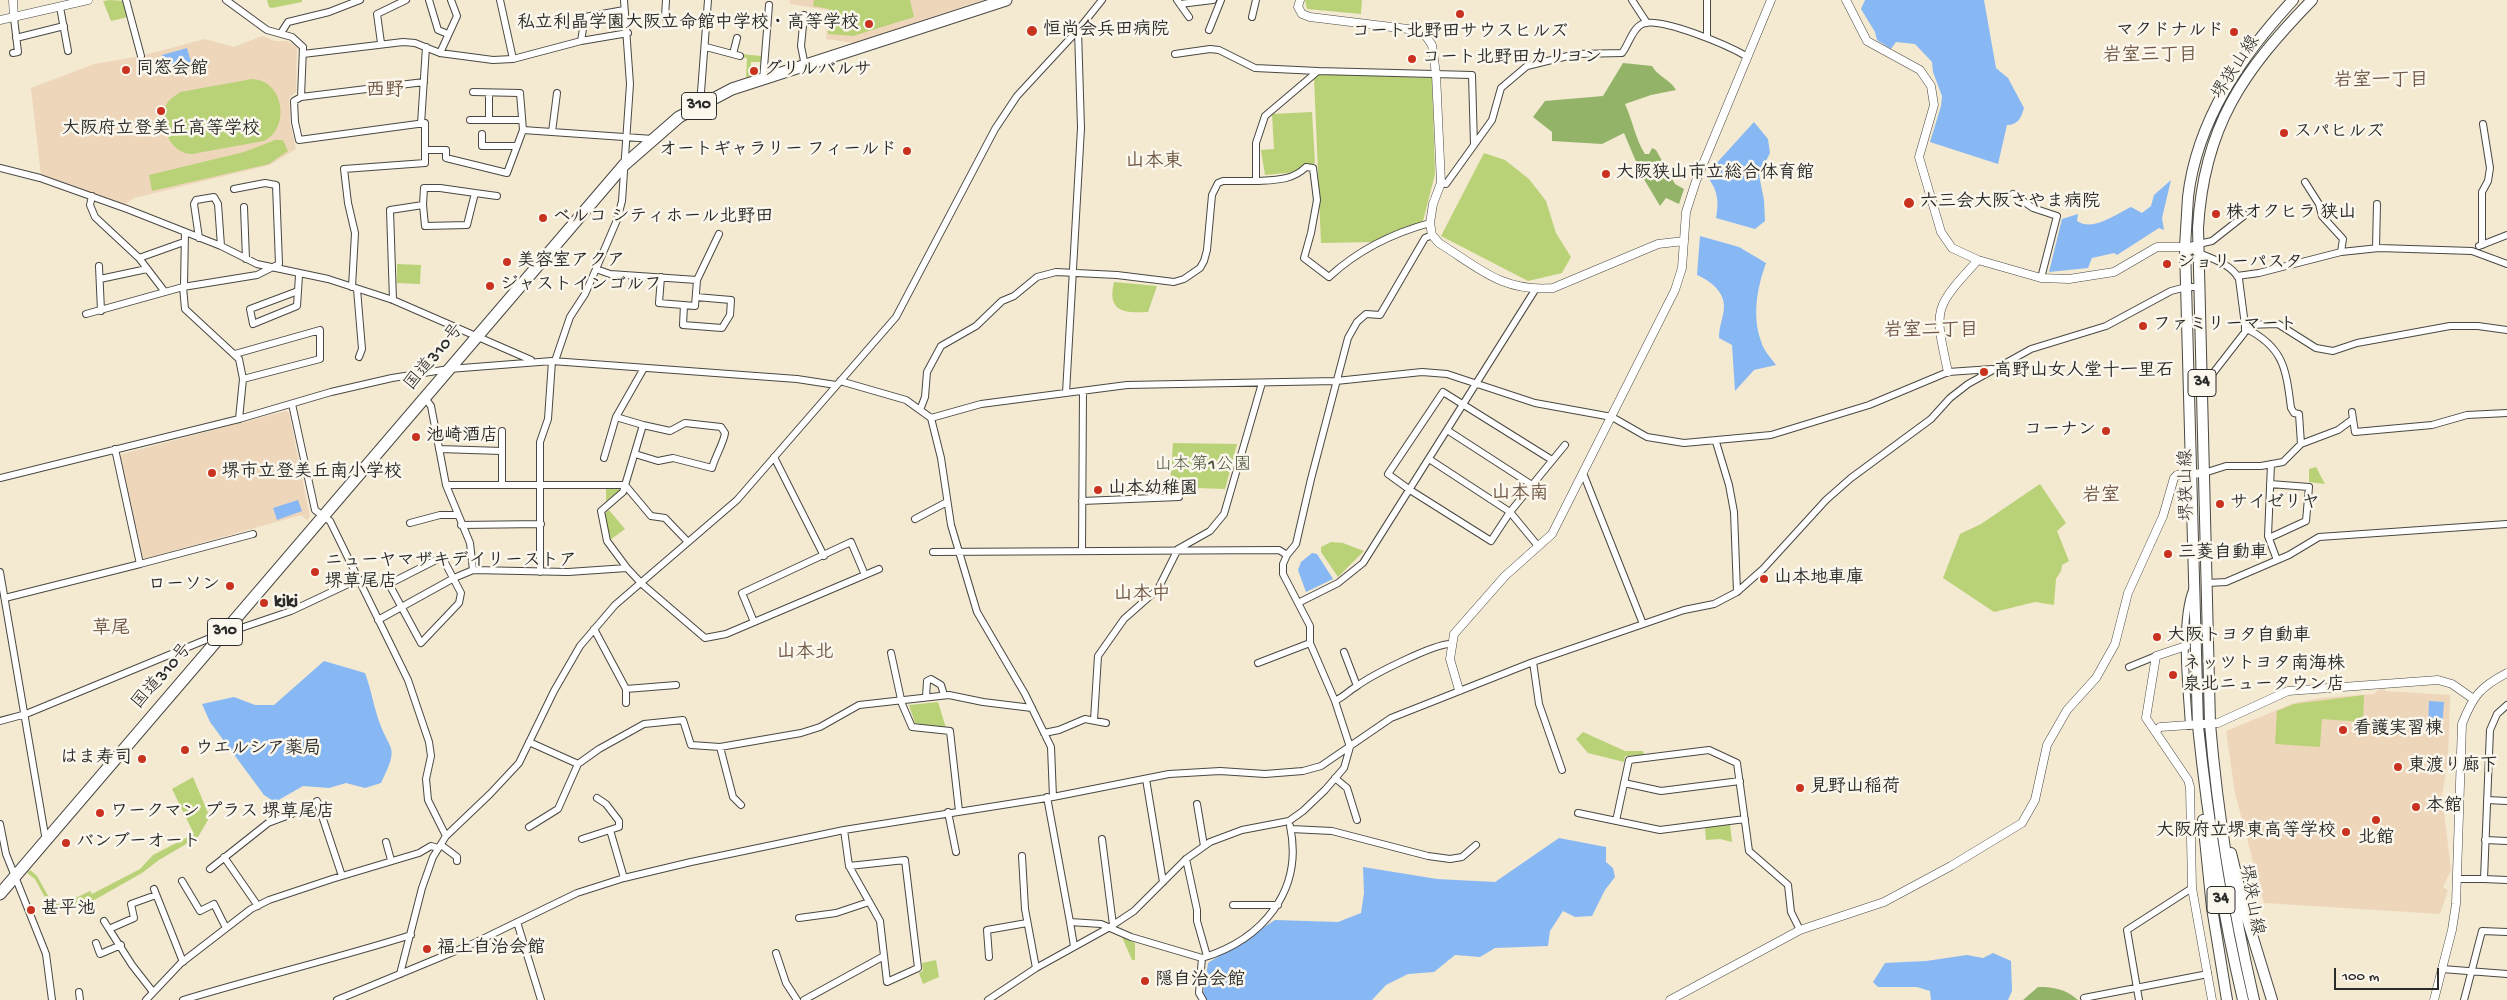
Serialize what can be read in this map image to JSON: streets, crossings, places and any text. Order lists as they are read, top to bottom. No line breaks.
{"streets":{"highway":["310","国道310号"],"main road":["堺狭山線","34"]},"districts":["岩室三丁目","岩室一丁目","西野","山本東","岩室二丁目","山本南","岩室","山本中","草尾","山本北"],"parks":["山本第1公園"],"places":["コート北野田サウスヒルズ","私立利晶学園大阪立命館中学校・高等学校","恒尚会兵田病院","マクドナルド","コート北野田カリヨン","同窓会館","グリルバルサ","大阪府立登美丘高等学校","スパヒルズ","オートギャラリー フィールド","大阪狭山市立総合体育館","六三会大阪さやま病院","株オクヒラ 狭山","ベルコ シティホール北野田","美容室アクア","ジョリーパスタ","ジャストインゴルフ","ファミリーマート","高野山女人堂十一里石","コーナン","池崎酒店","堺市立登美丘南小学校","山本幼稚園","サイゼリヤ","三菱自動車","ニューヤマザキデイリーストア 堺草尾店","山本地車庫","ローソン","kiki","大阪トヨタ自動車","ネッツトヨタ南海株 泉北ニュータウン店","看護実習棟","ウエルシア薬局","はま寿司","東渡り廊下","見野山稲荷","本館","ワークマン プラス 堺草尾店","北館","大阪府立堺東高等学校","バンブーオート","甚平池","福上自治会館","隠自治会館"],"scale_bar":"100 m"}
